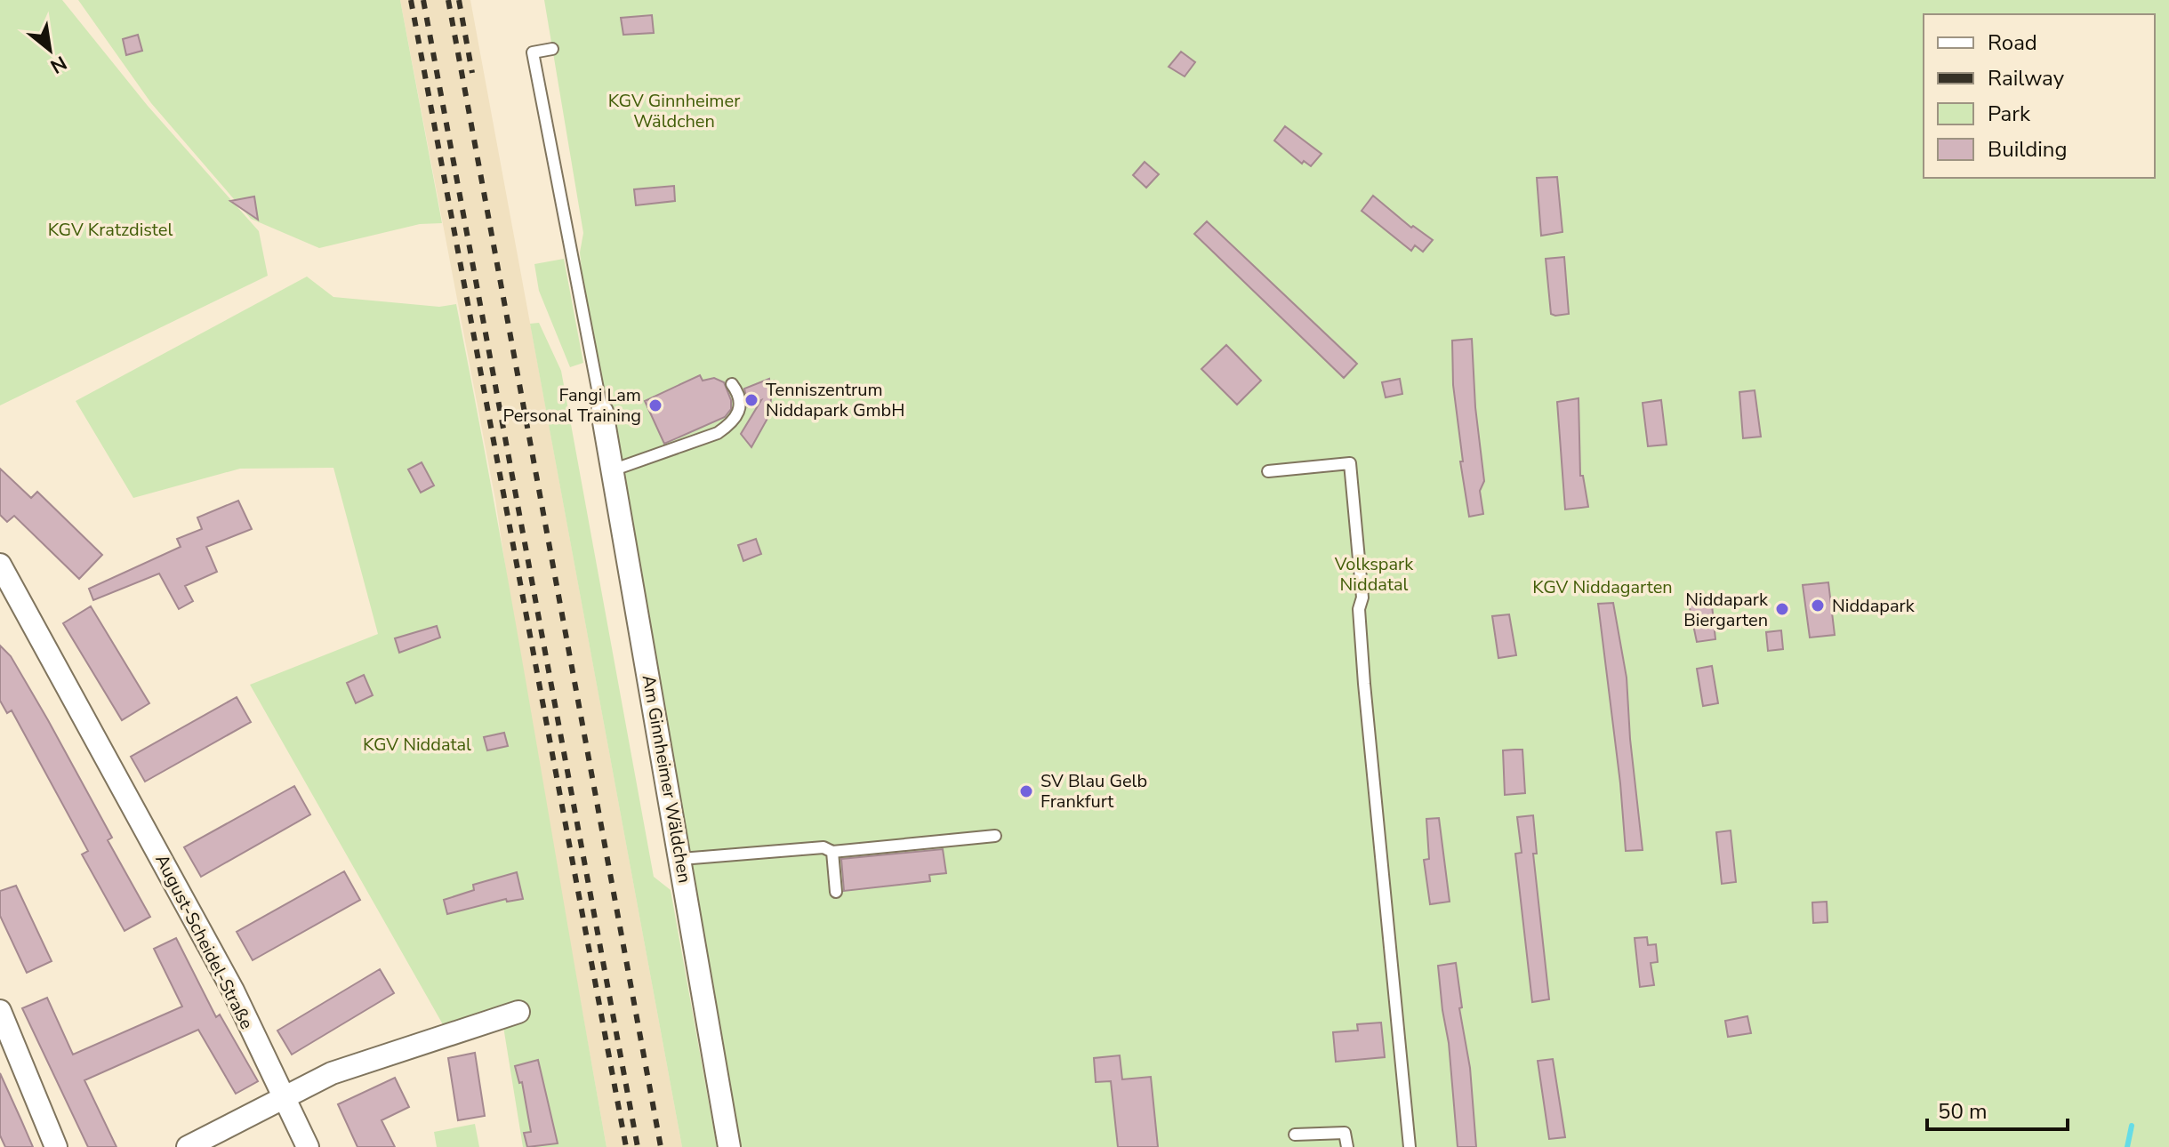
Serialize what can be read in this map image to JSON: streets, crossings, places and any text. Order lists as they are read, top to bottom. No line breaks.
{"streets":{"street":["Am Ginnheimer Wäldchen","August-Scheidel-Straße"]},"parks":["KGV Ginnheimer Wäldchen","KGV Kratzdistel","Volkspark Niddatal","KGV Niddagarten","KGV Niddatal"],"places":["Tenniszentrum Niddapark GmbH","Fangi Lam Personal Training","Niddapark","Niddapark Biergarten","SV Blau Gelb Frankfurt"],"legend":["Road","Railway","Park","Building"],"scale_bar":"50 m","north":"bottom right"}
